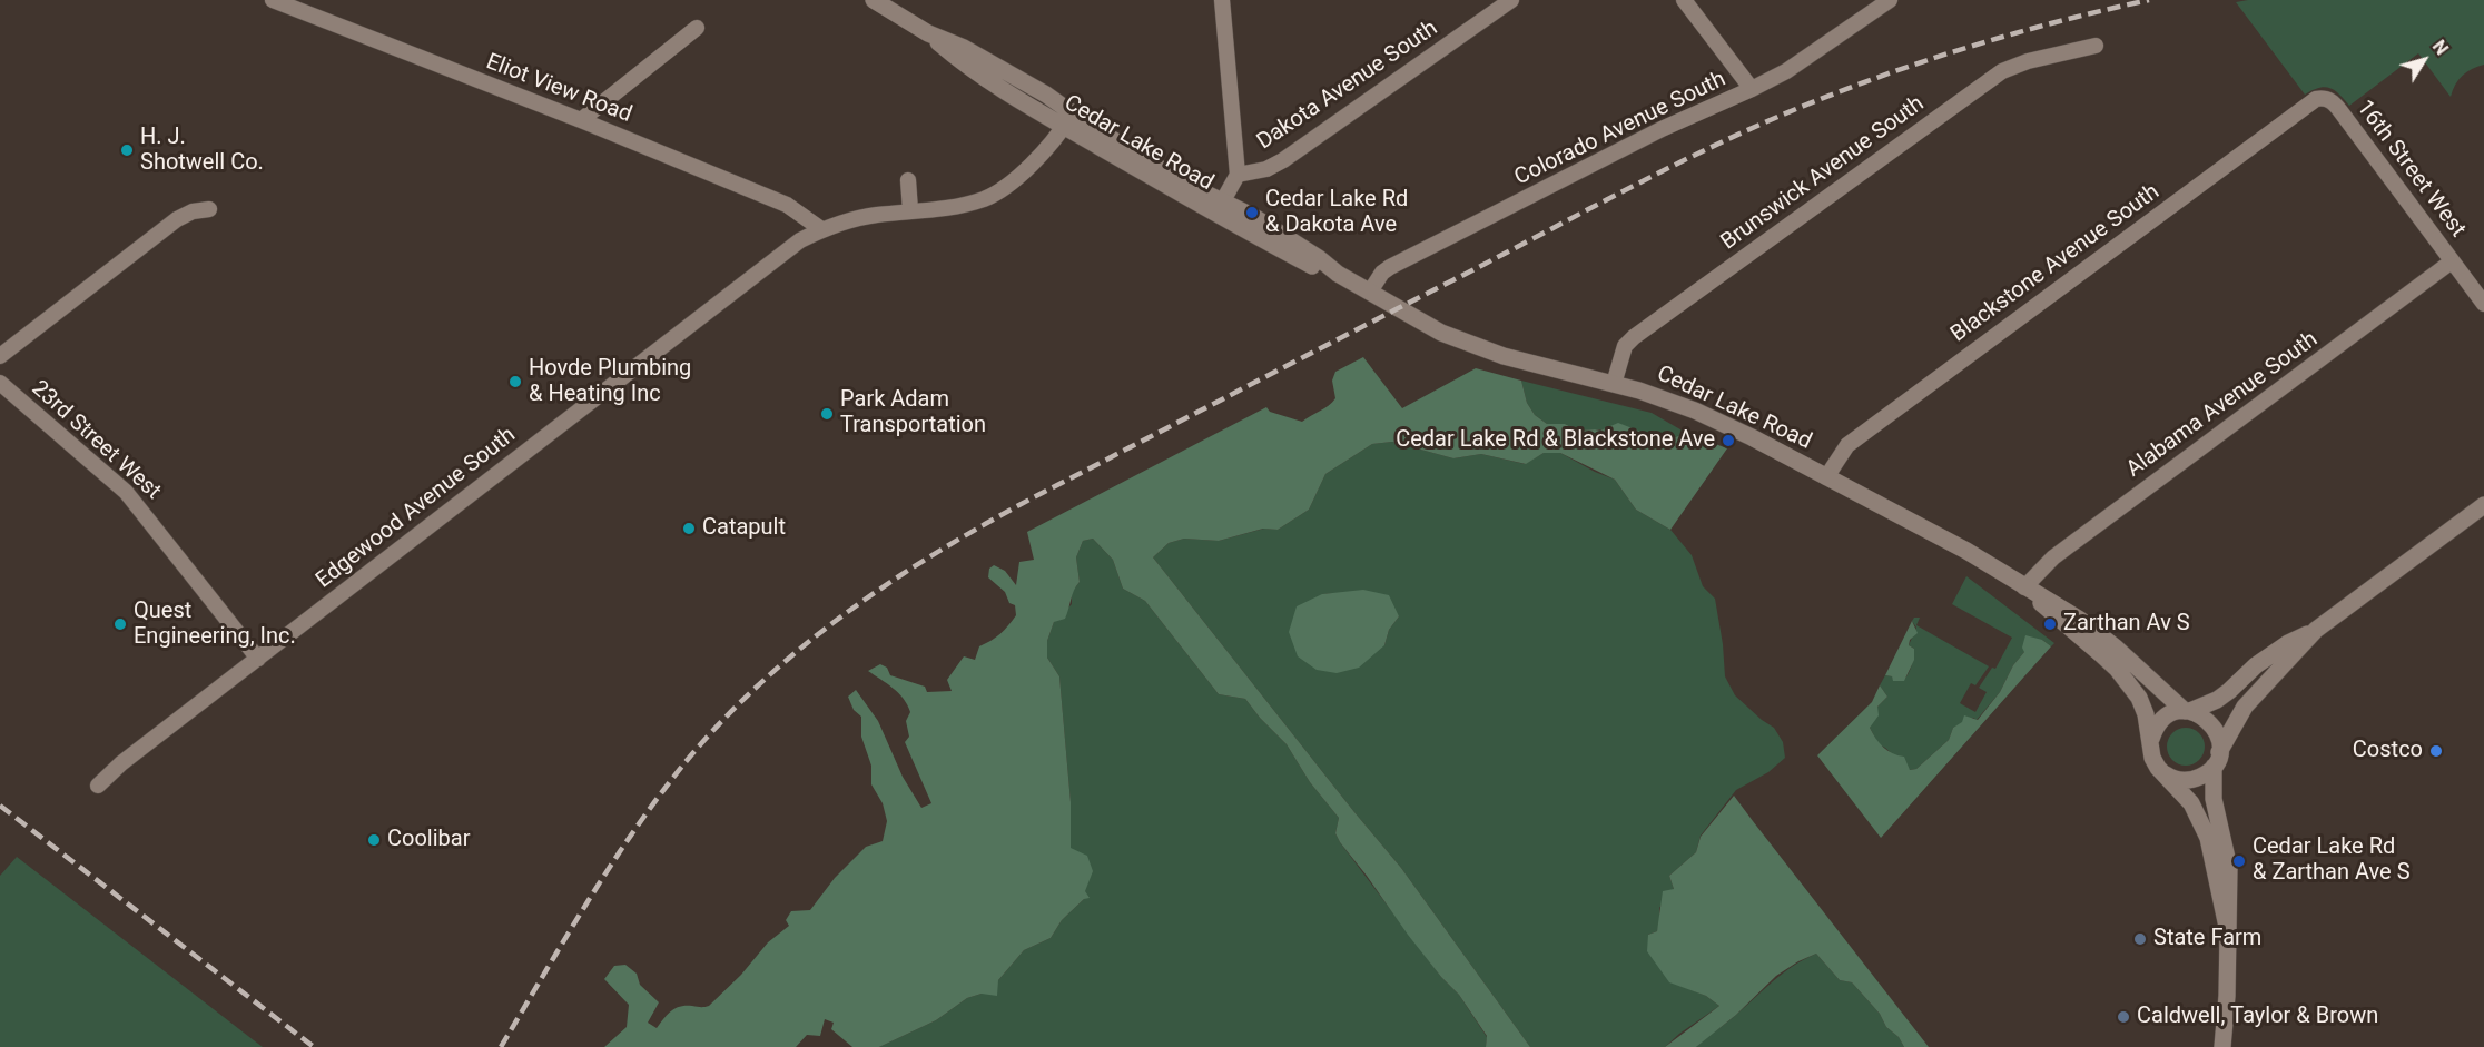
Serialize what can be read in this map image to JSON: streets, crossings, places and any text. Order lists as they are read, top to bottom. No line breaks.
{"streets":{"street":["Dakota Avenue South","Eliot View Road","Colorado Avenue South","Cedar Lake Road","16th Street West","Brunswick Avenue South","Blackstone Avenue South","Alabama Avenue South","23rd Street West","Edgewood Avenue South"]},"crossings":[["Eliot View Road","Edgewood Avenue South"],["Colorado Avenue South","Cedar Lake Road"],["Cedar Lake Road","Brunswick Avenue South"],["Cedar Lake Road","Blackstone Avenue South"],["Cedar Lake Road","Alabama Avenue South"],["Cedar Lake Road","Edgewood Avenue South"],["16th Street West","Blackstone Avenue South"],["16th Street West","Alabama Avenue South"],["23rd Street West","Edgewood Avenue South"]],"places":["H. J. Shotwell Co.","Cedar Lake Rd & Dakota Ave","Hovde Plumbing & Heating Inc","Park Adam Transportation","Cedar Lake Rd & Blackstone Ave","Catapult","Quest Engineering, Inc.","Zarthan Av S","Costco","Coolibar","Cedar Lake Rd & Zarthan Ave S","State Farm","Caldwell, Taylor & Brown"],"north":"top right"}
